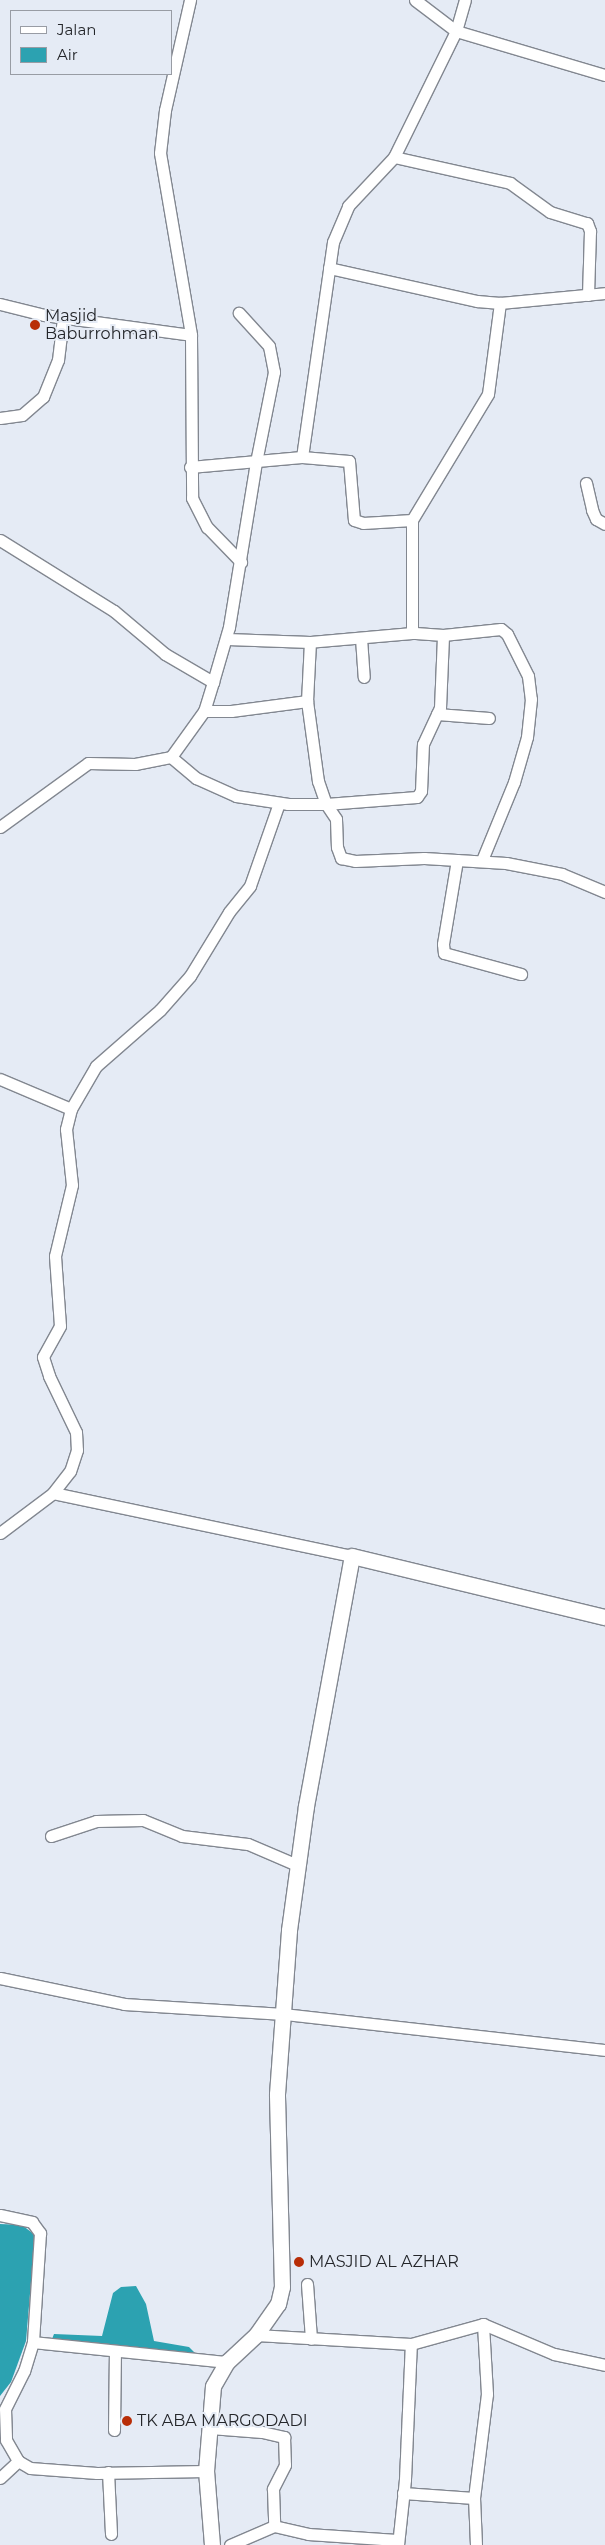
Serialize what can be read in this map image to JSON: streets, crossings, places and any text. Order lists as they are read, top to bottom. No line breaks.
{"places":["Masjid Baburrohman","MASJID AL AZHAR","TK ABA MARGODADI"],"legend":["Jalan","Air"]}
